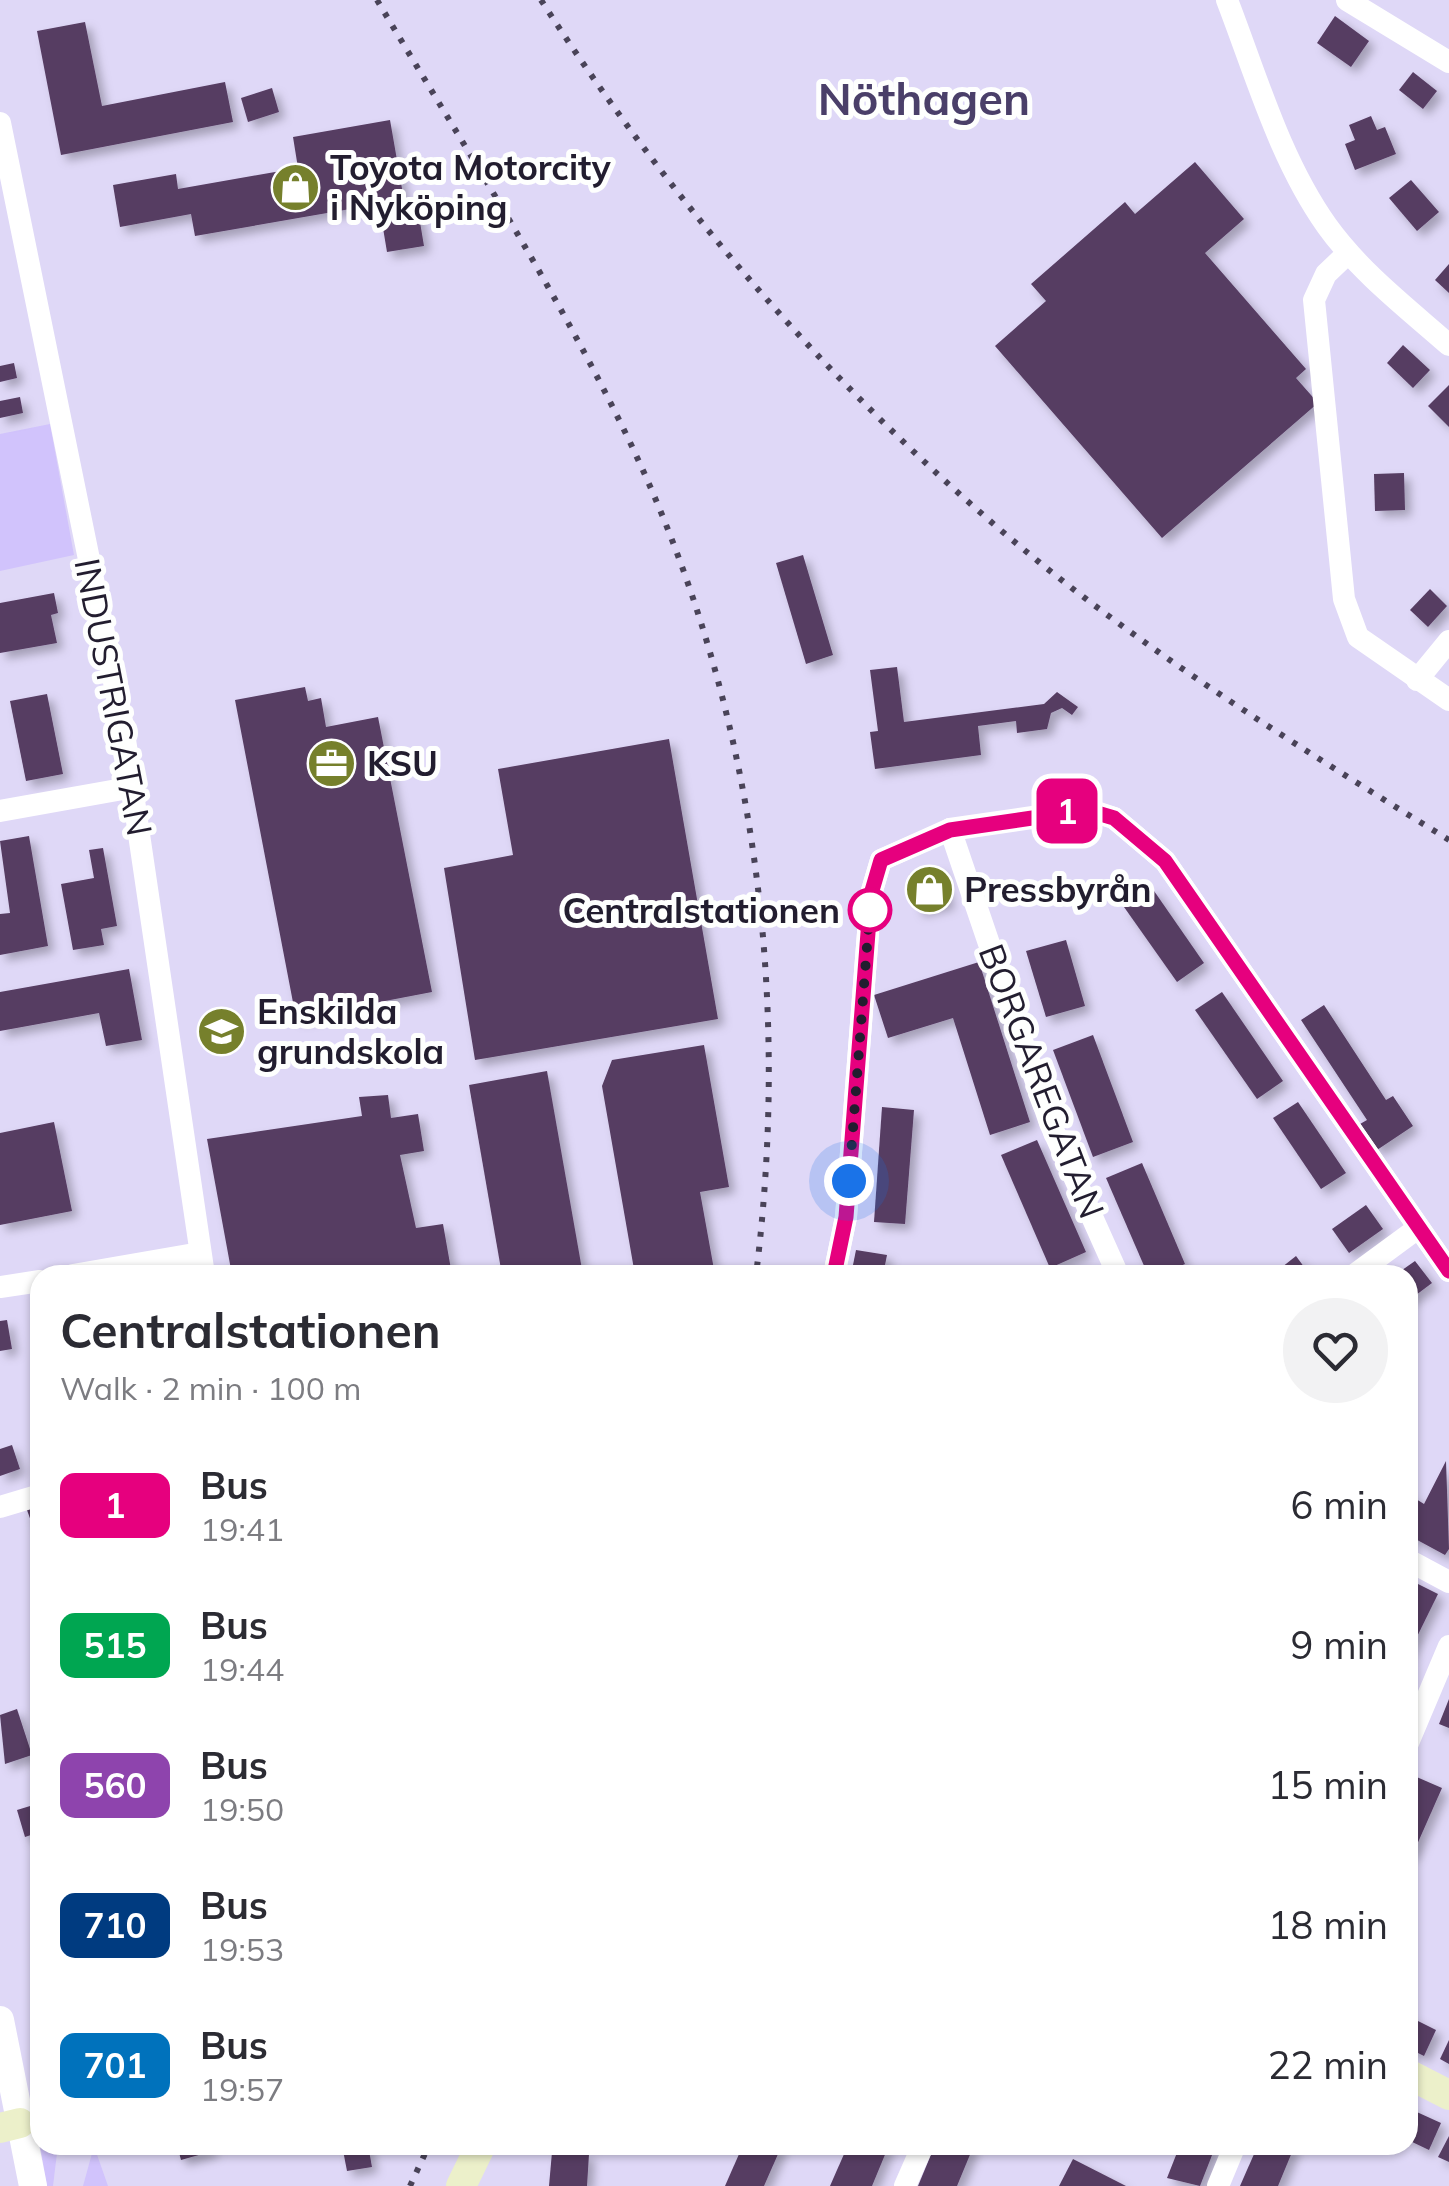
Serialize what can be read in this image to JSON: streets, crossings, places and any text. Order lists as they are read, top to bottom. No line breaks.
{"streets":{"street":["INDUSTRIGATAN","BORGAREGATAN"]},"districts":["Nöthagen"],"places":{"shop":["Toyota Motorcity i Nyköping","Pressbyrån"],"office":["KSU"],"other":["Centralstationen"],"school or university":["Enskilda grundskola"]},"lines":["bus line 1"],"page":{"on_map":"1","heading":["Centralstationen","Walk · 2 min · 100 m"],"list":[{"mark":"1","name":"Bus","note":"19:41","value":"6 min"},{"mark":"515","name":"Bus","note":"19:44","value":"9 min"},{"mark":"560","name":"Bus","note":"19:50","value":"15 min"},{"mark":"710","name":"Bus","note":"19:53","value":"18 min"},{"mark":"701","name":"Bus","note":"19:57","value":"22 min"}]}}
